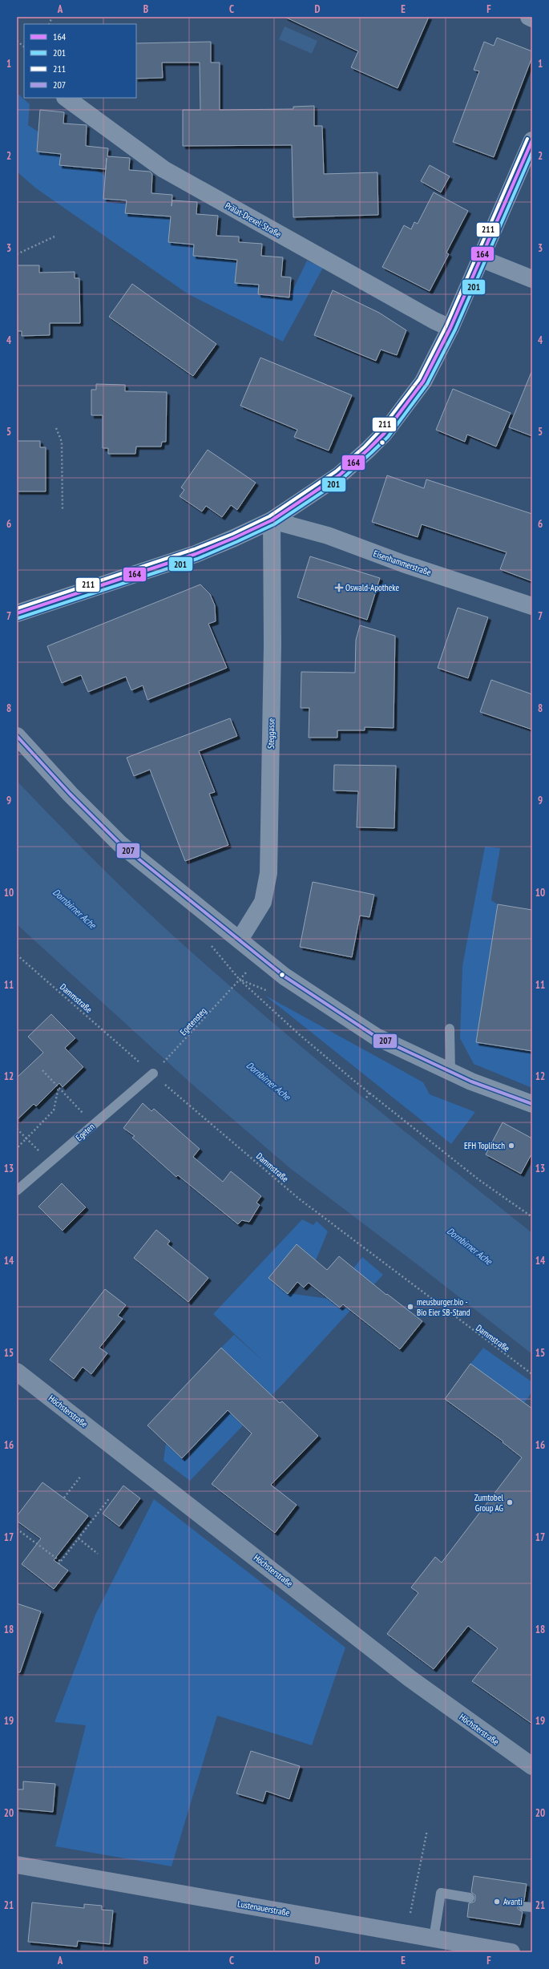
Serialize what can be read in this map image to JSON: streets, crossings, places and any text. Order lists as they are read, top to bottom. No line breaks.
{"streets":{"main road":["Höchsterstraße","Lustenauerstraße"],"street":["Prälat-Drexel-Straße","Eisenhammerstraße","Steggasse"],"lane":["Egeten"],"path":["Dammstraße","Egetensteg"]},"crossings":[["Eisenhammerstraße","Steggasse"],["Dammstraße","Egeten"]],"water":["Dornbirner Ache"],"places":{"health":["Oswald-Apotheke"],"other":["EFH Toplitsch","meusburger.bio - Bio Eier SB-Stand","Zumtobel Group AG","Avanti"]},"lines":["transit line 211","transit line 164","transit line 201","transit line 207"],"legend":["164","201","211","207"],"grid":{"columns":["A","B","C","D","E","F"],"rows":["1","2","3","4","5","6","7","8","9","10","11","12","13","14","15","16","17","18","19","20","21"]}}
